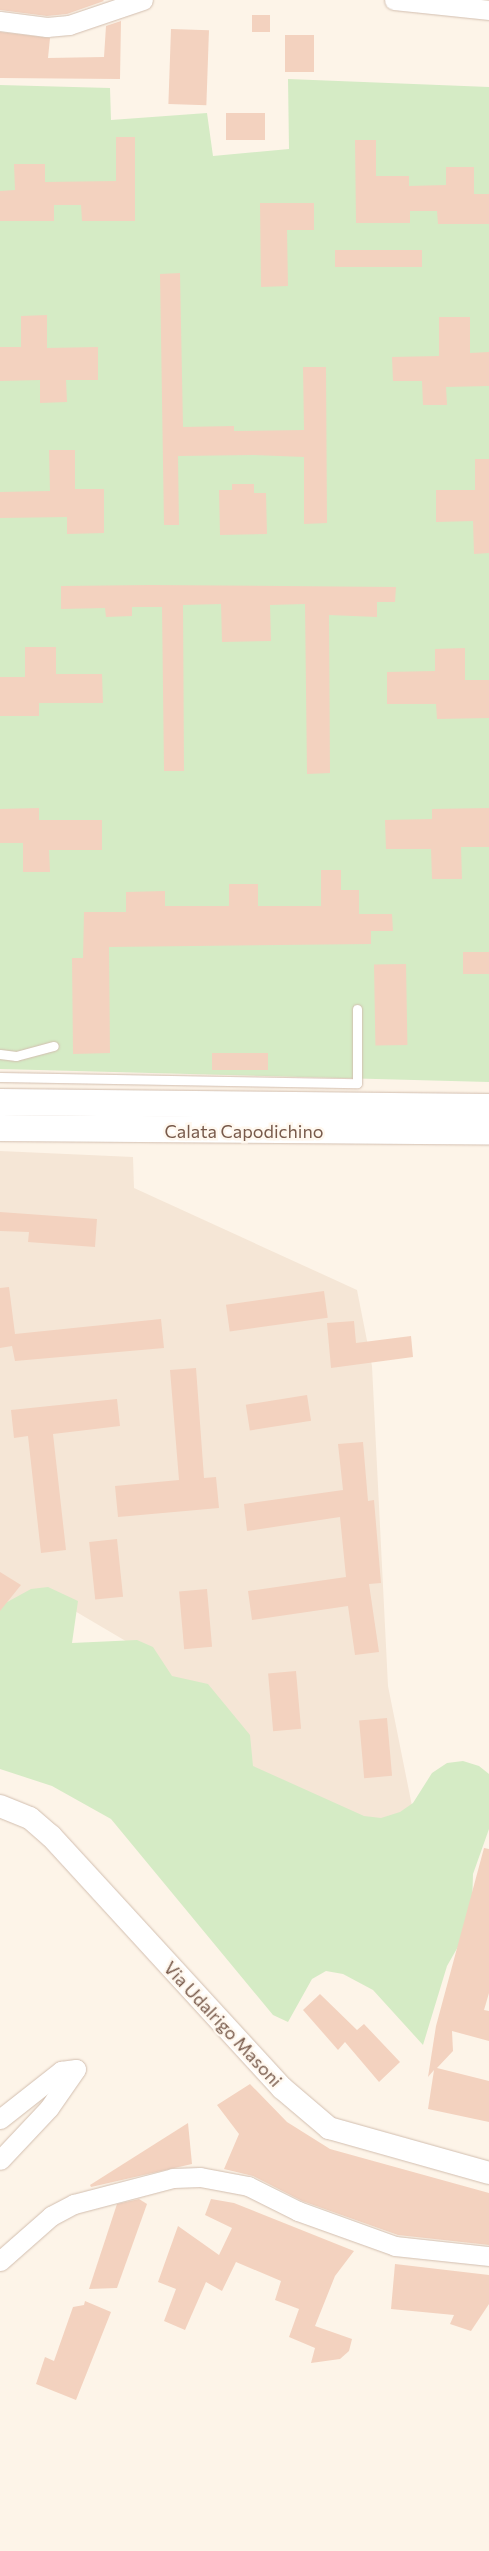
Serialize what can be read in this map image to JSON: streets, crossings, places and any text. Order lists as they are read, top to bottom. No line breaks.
{"streets":{"main road":["Calata Capodichino"],"street":["Via Udalrigo Masoni"]}}
